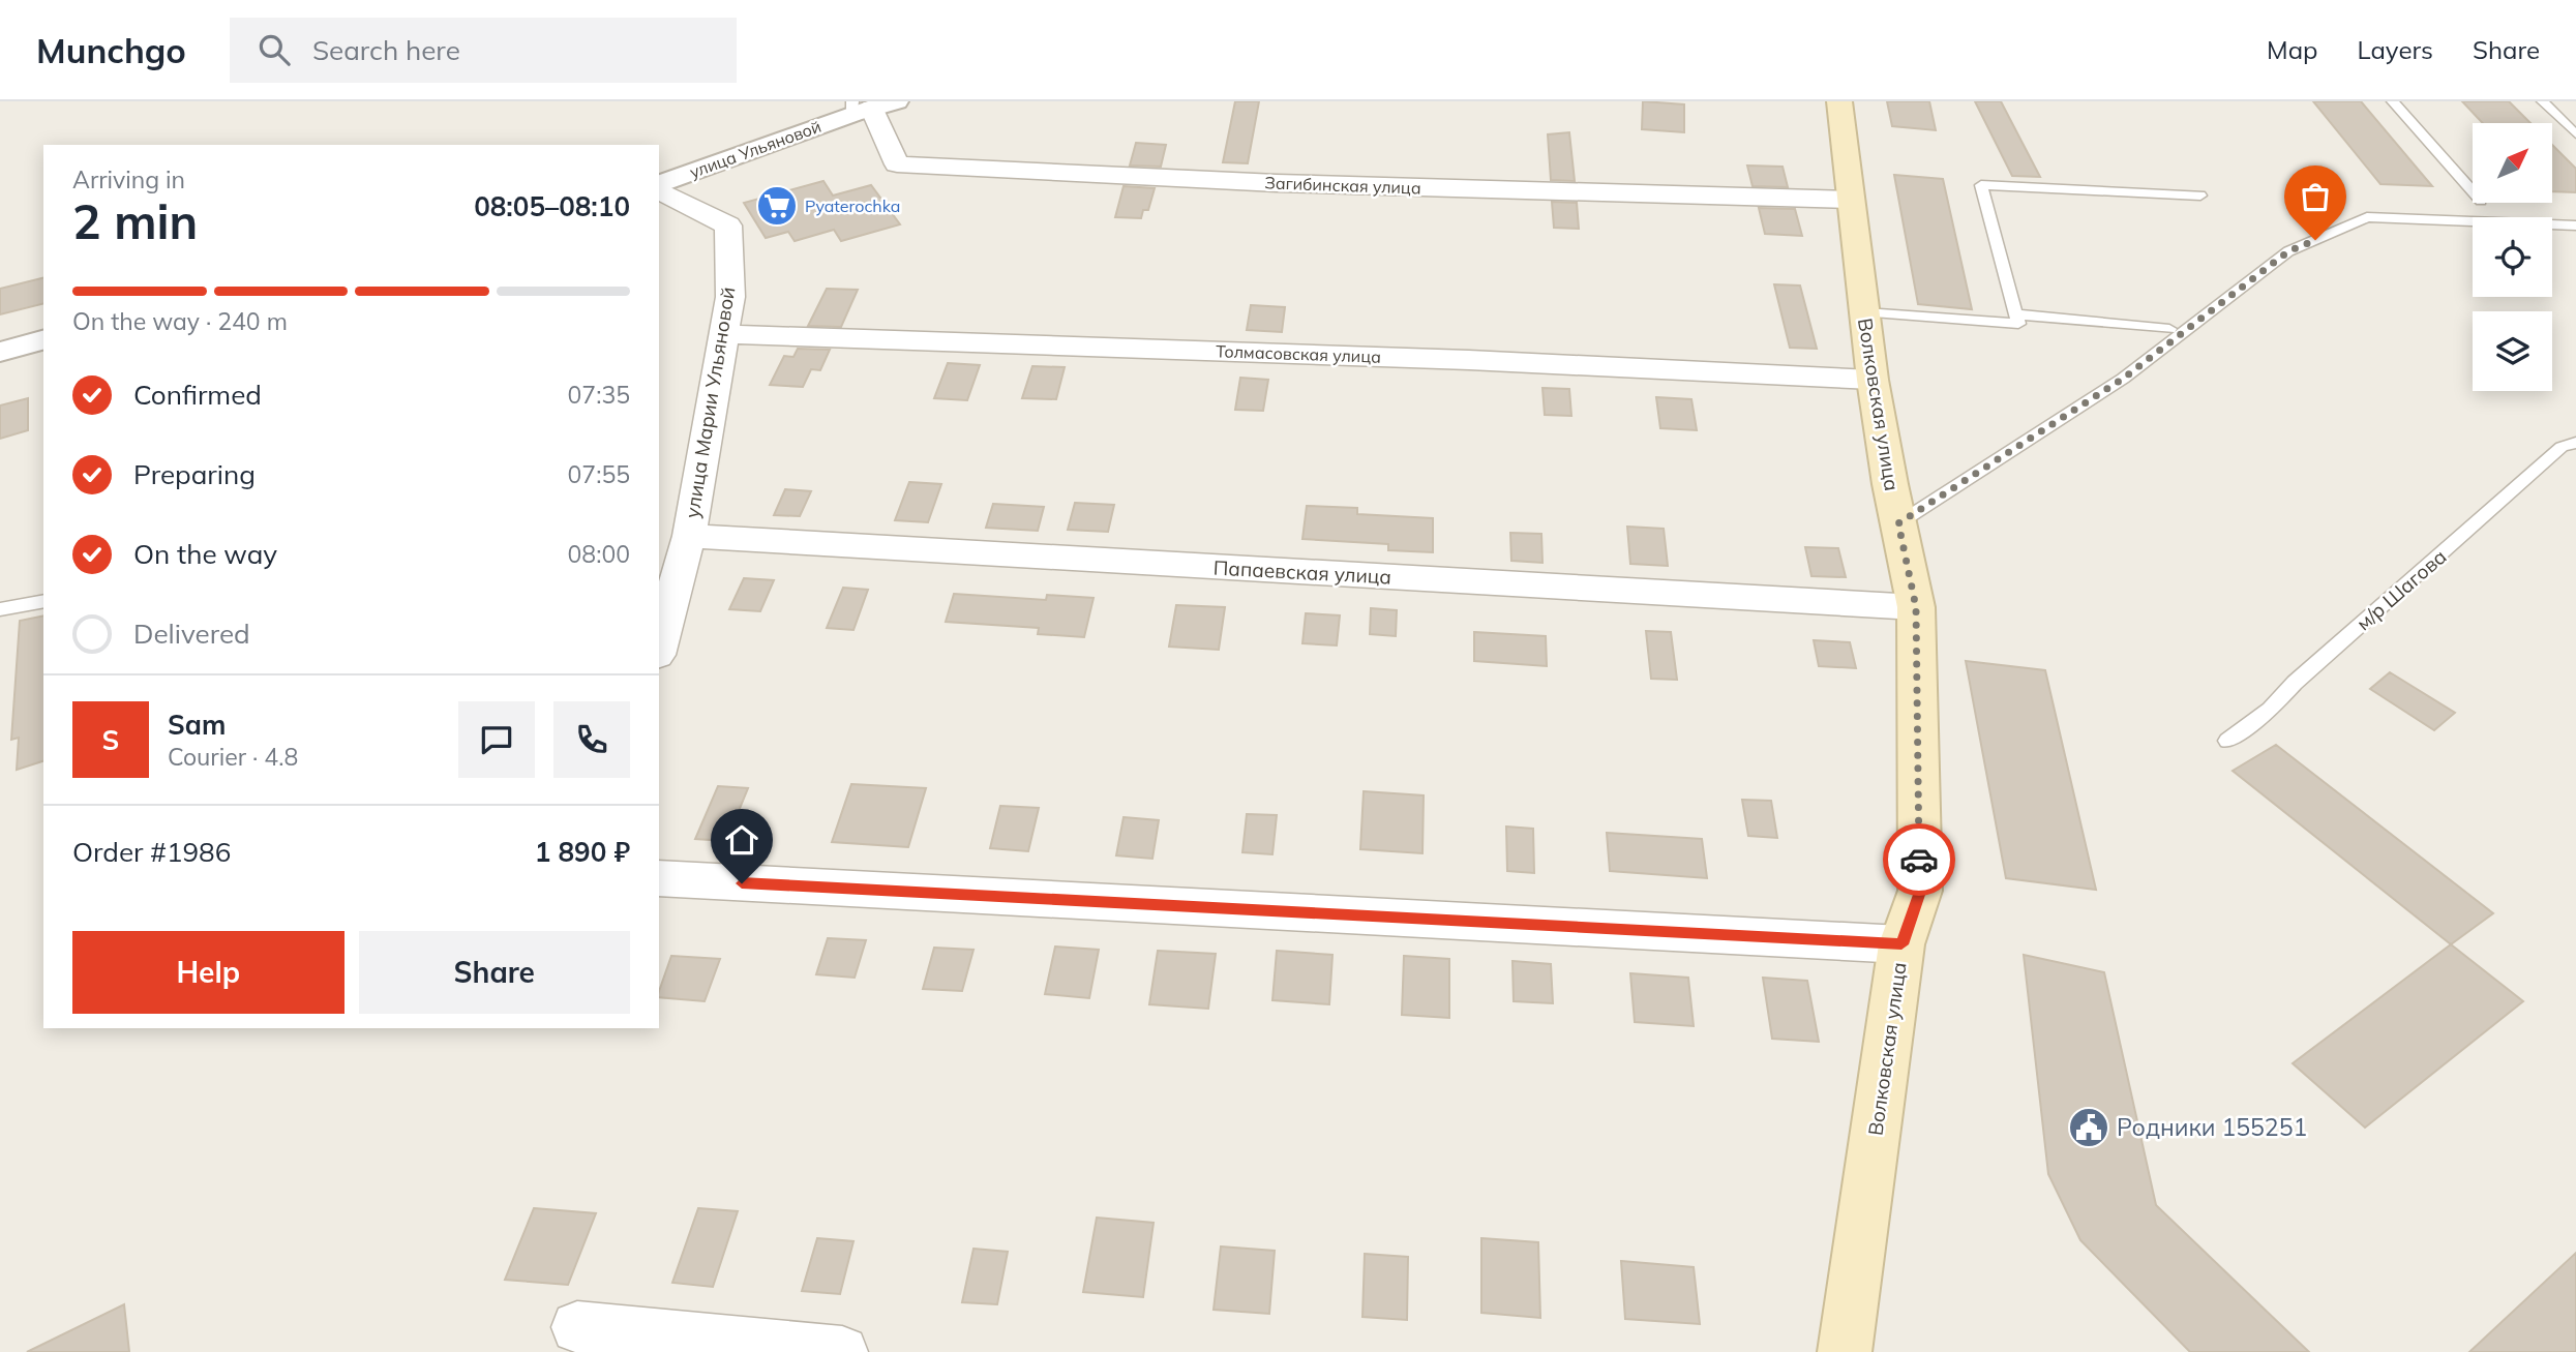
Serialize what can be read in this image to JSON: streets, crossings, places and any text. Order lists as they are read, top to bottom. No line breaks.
{"streets":{"main road":["Волковская улица"],"street":["улица Ульяновой","Загибинская улица","Толмасовская улица","улица Марии Ульяновой","Папаевская улица"],"lane":["м/р Шагова"]},"crossings":[["улица Ульяновой","Загибинская улица"],["Загибинская улица","Волковская улица"],["Толмасовская улица","улица Марии Ульяновой"],["Толмасовская улица","Волковская улица"],["улица Марии Ульяновой","Папаевская улица"],["Волковская улица","Папаевская улица"]],"places":{"supermarket":["Pyaterochka"],"public building":["Родники 155251"]},"north":"top right","page":{"header":"Munchgo","search":"Search here","nav":["Map","Layers","Share"],"heading":["2 min","Arriving in","08:05–08:10"],"panel":["Sam","Courier · 4.8","Order #1986","1 890 ₽"],"bar":"On the way · 240 m","list":[["Confirmed","07:35"],["Preparing","07:55"],["On the way","08:00"],"Delivered"],"round":"S","buttons":["Help","Share"]}}
